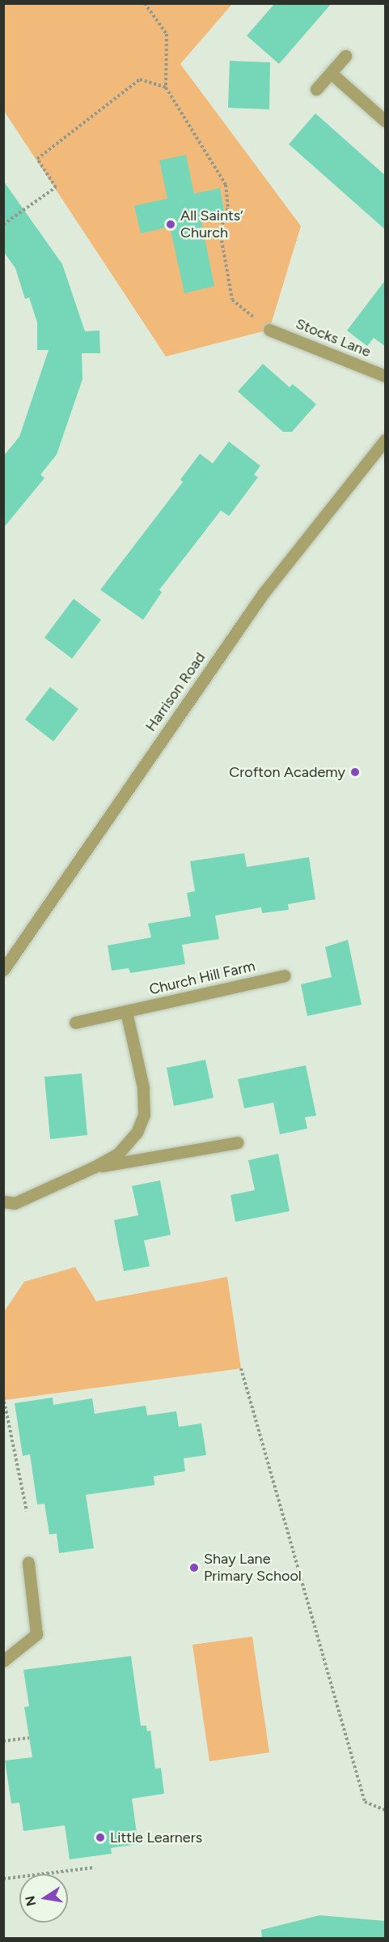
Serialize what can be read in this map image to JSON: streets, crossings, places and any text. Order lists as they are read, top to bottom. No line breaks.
{"streets":{"street":["Stocks Lane","Harrison Road","Church Hill Farm"]},"places":["All Saints’ Church","Crofton Academy","Shay Lane Primary School","Little Learners"],"north":"left"}
